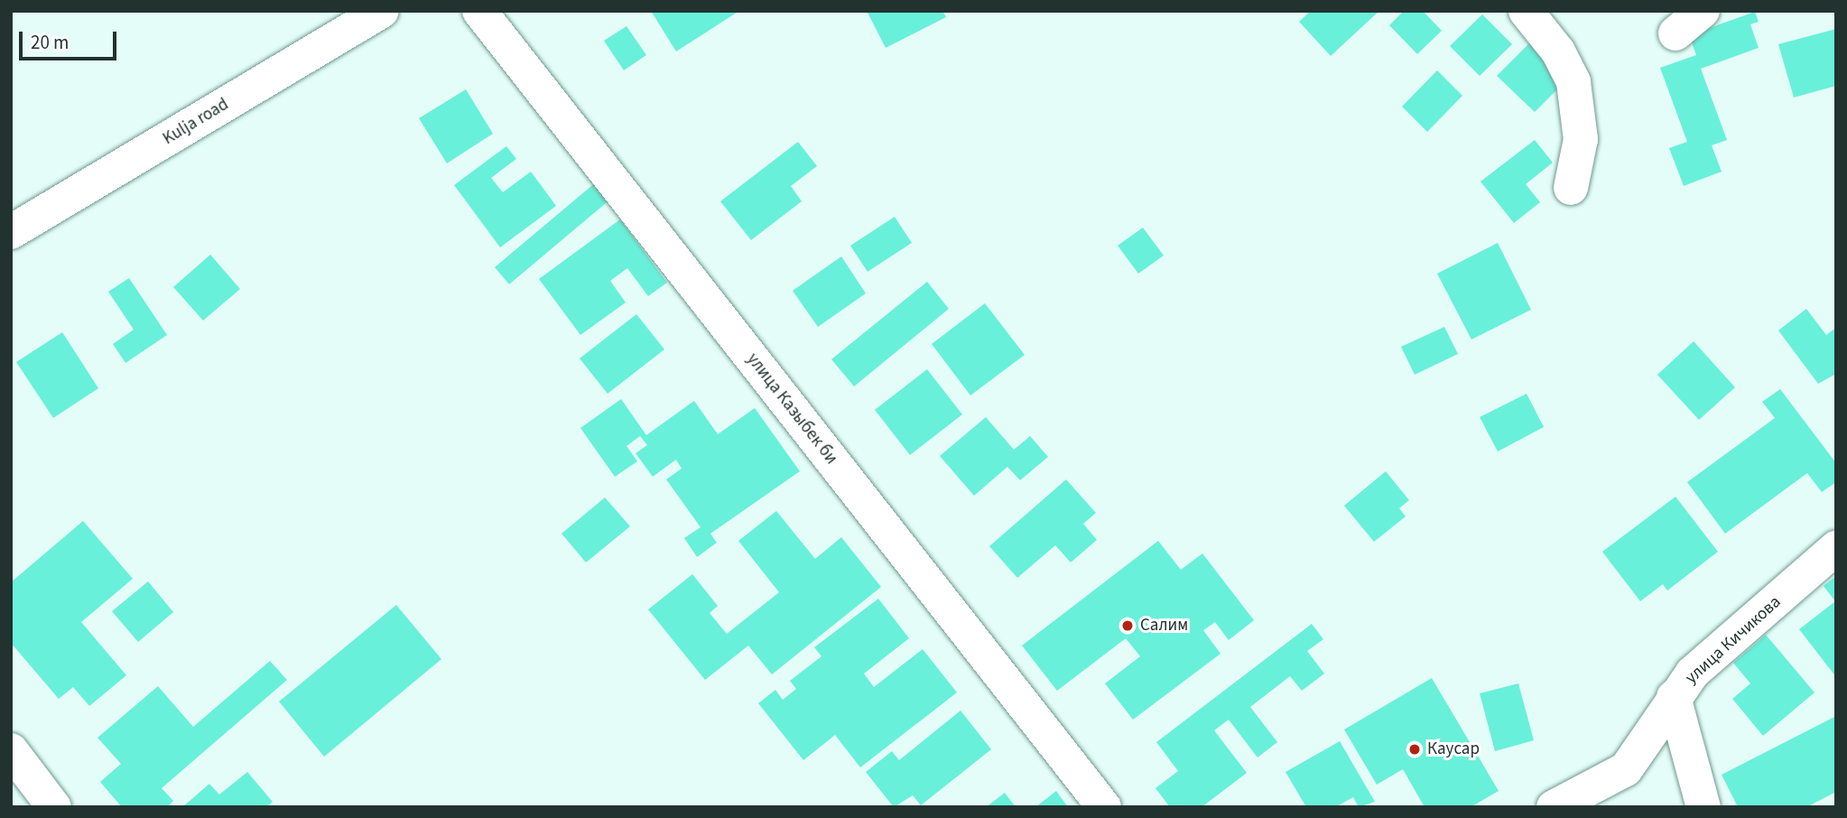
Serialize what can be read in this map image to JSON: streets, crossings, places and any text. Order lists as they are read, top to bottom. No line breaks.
{"streets":{"street":["Kulja road","улица Казыбек би","улица Кичикова"]},"places":["Салим","Каусар"],"scale_bar":"20 m"}
